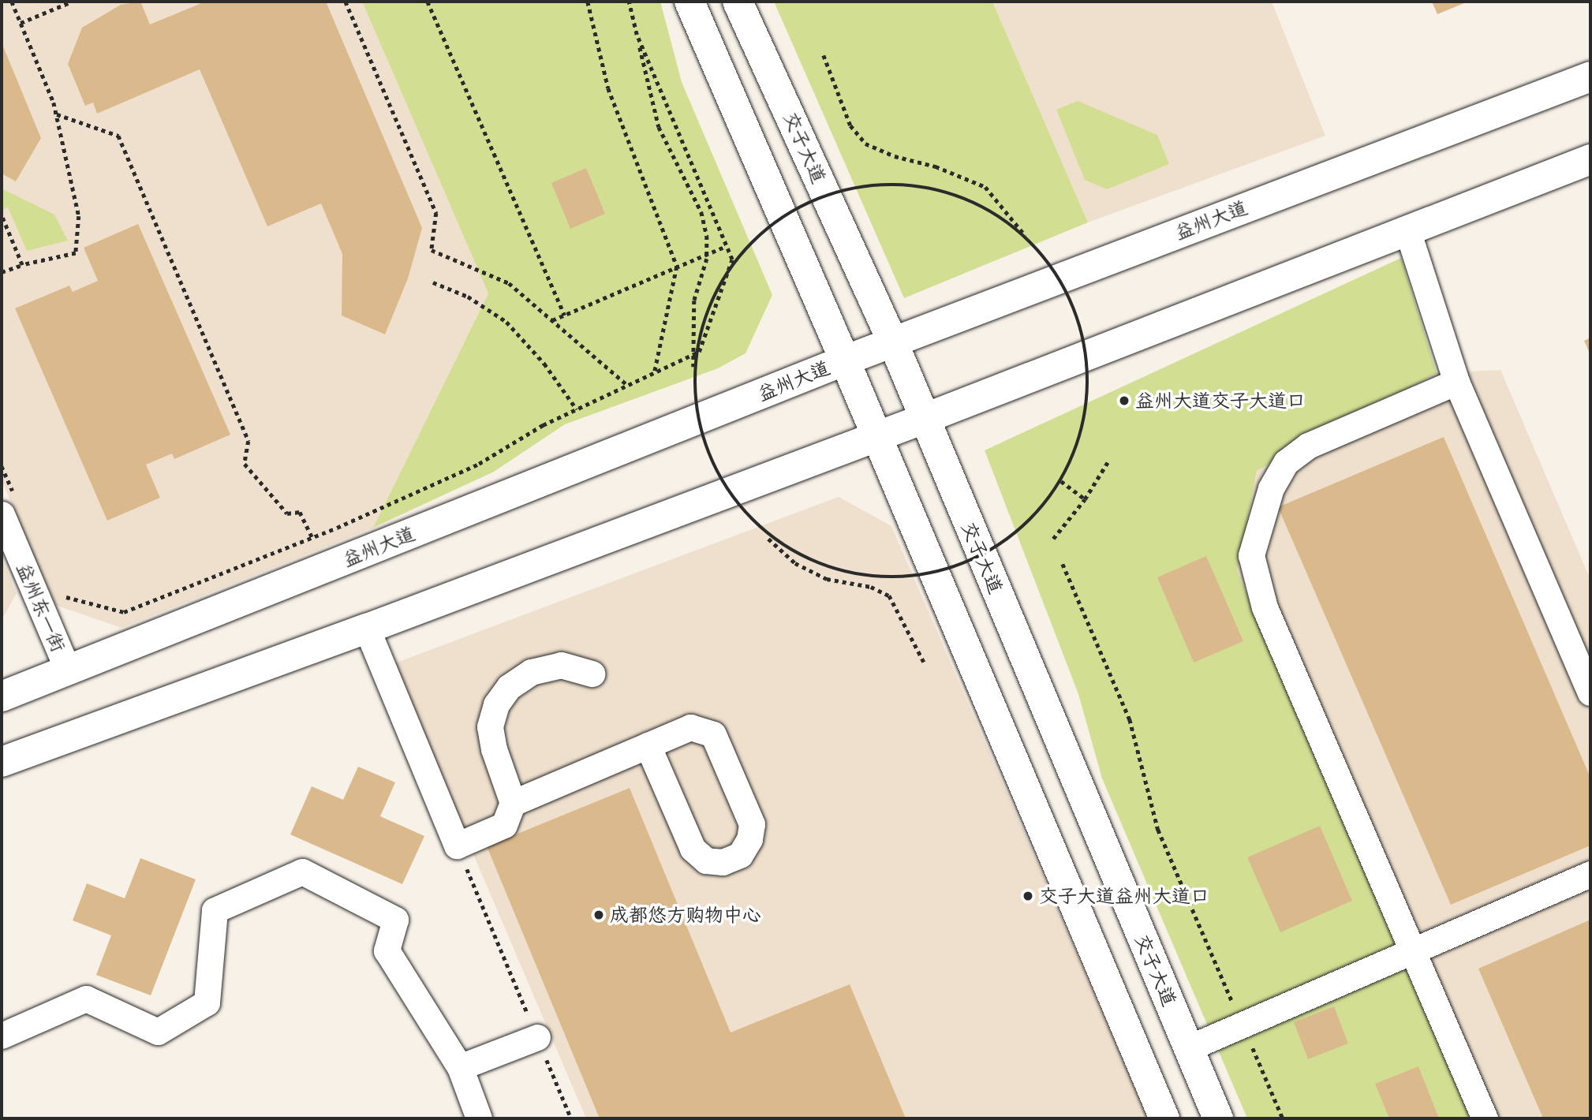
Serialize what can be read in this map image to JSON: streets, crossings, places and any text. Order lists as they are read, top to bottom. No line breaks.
{"streets":{"main road":["交子大道","益州大道"],"street":["益州东一街"]},"crossings":[["交子大道","益州大道"],["益州大道","益州东一街"]],"places":["益州大道交子大道口","交子大道益州大道口","成都悠方购物中心"]}
